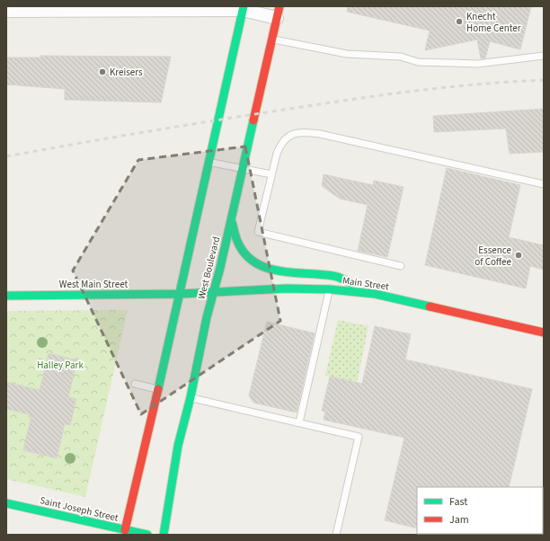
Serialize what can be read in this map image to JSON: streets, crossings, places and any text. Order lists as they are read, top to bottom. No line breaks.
{"streets":{"main road":["West Boulevard","Main Street","West Main Street","Saint Joseph Street"]},"crossings":[["West Boulevard","Main Street"],["West Boulevard","West Main Street"],["West Boulevard","Saint Joseph Street"],["Main Street","West Main Street"]],"parks":["Halley Park"],"places":["Knecht Home Center","Kreisers","Essence of Coffee"],"legend":["Fast","Jam"]}
